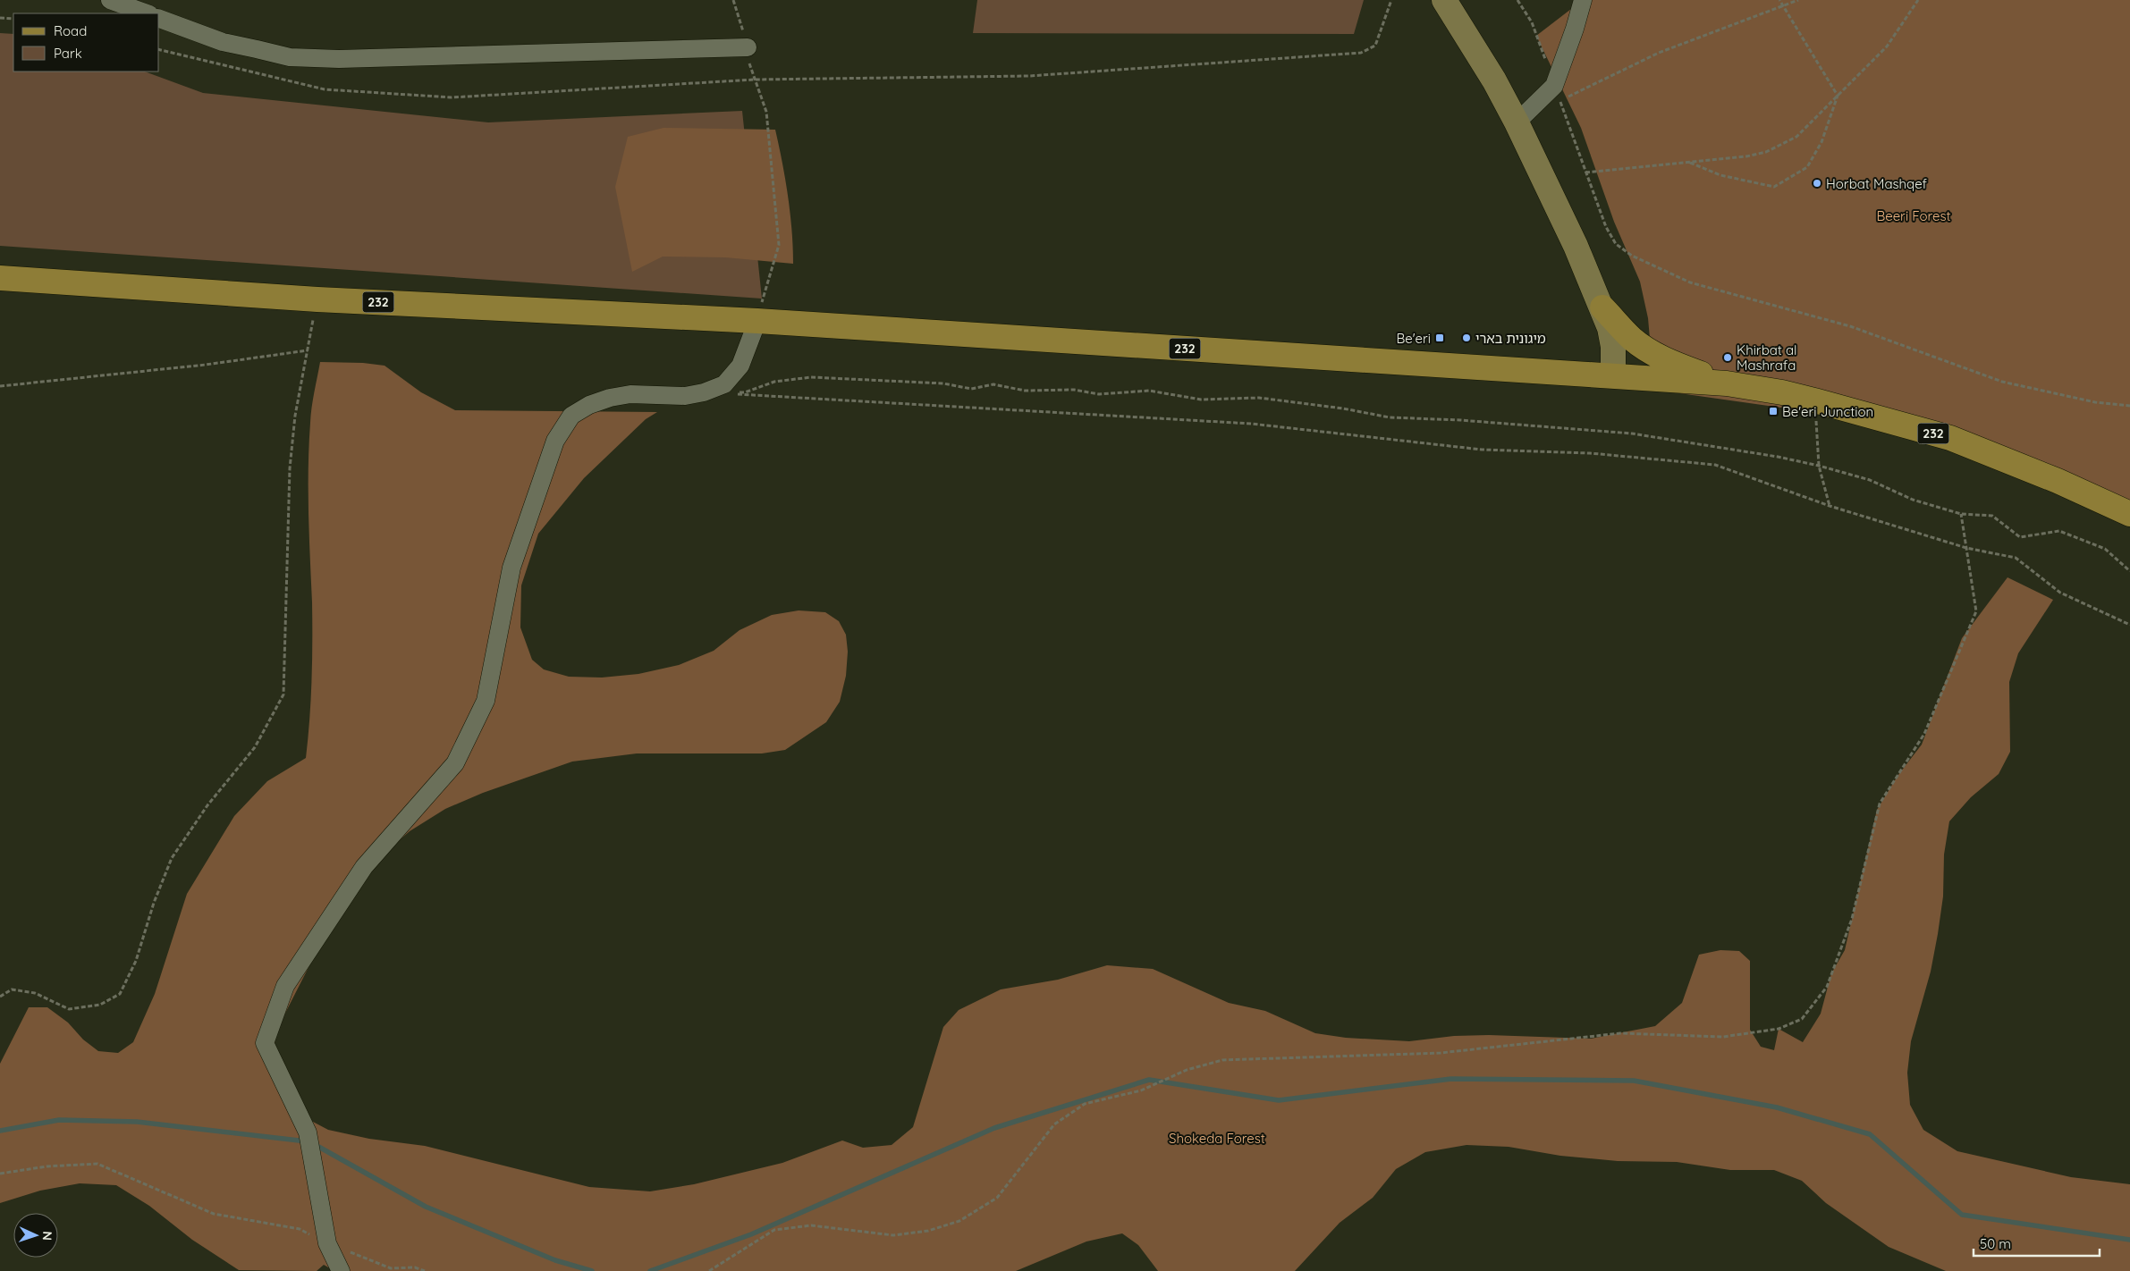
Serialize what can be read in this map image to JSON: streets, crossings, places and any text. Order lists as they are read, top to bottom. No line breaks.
{"streets":{"main road":["232"]},"parks":["Beeri Forest","Shokeda Forest"],"places":{"other":["Horbat Mashqef","מיגונית בארי","Khirbat al Mashrafa"],"transit":["Be'eri","Be'eri Junction"]},"legend":["Road","Park"],"scale_bar":"50 m","north":"right"}
